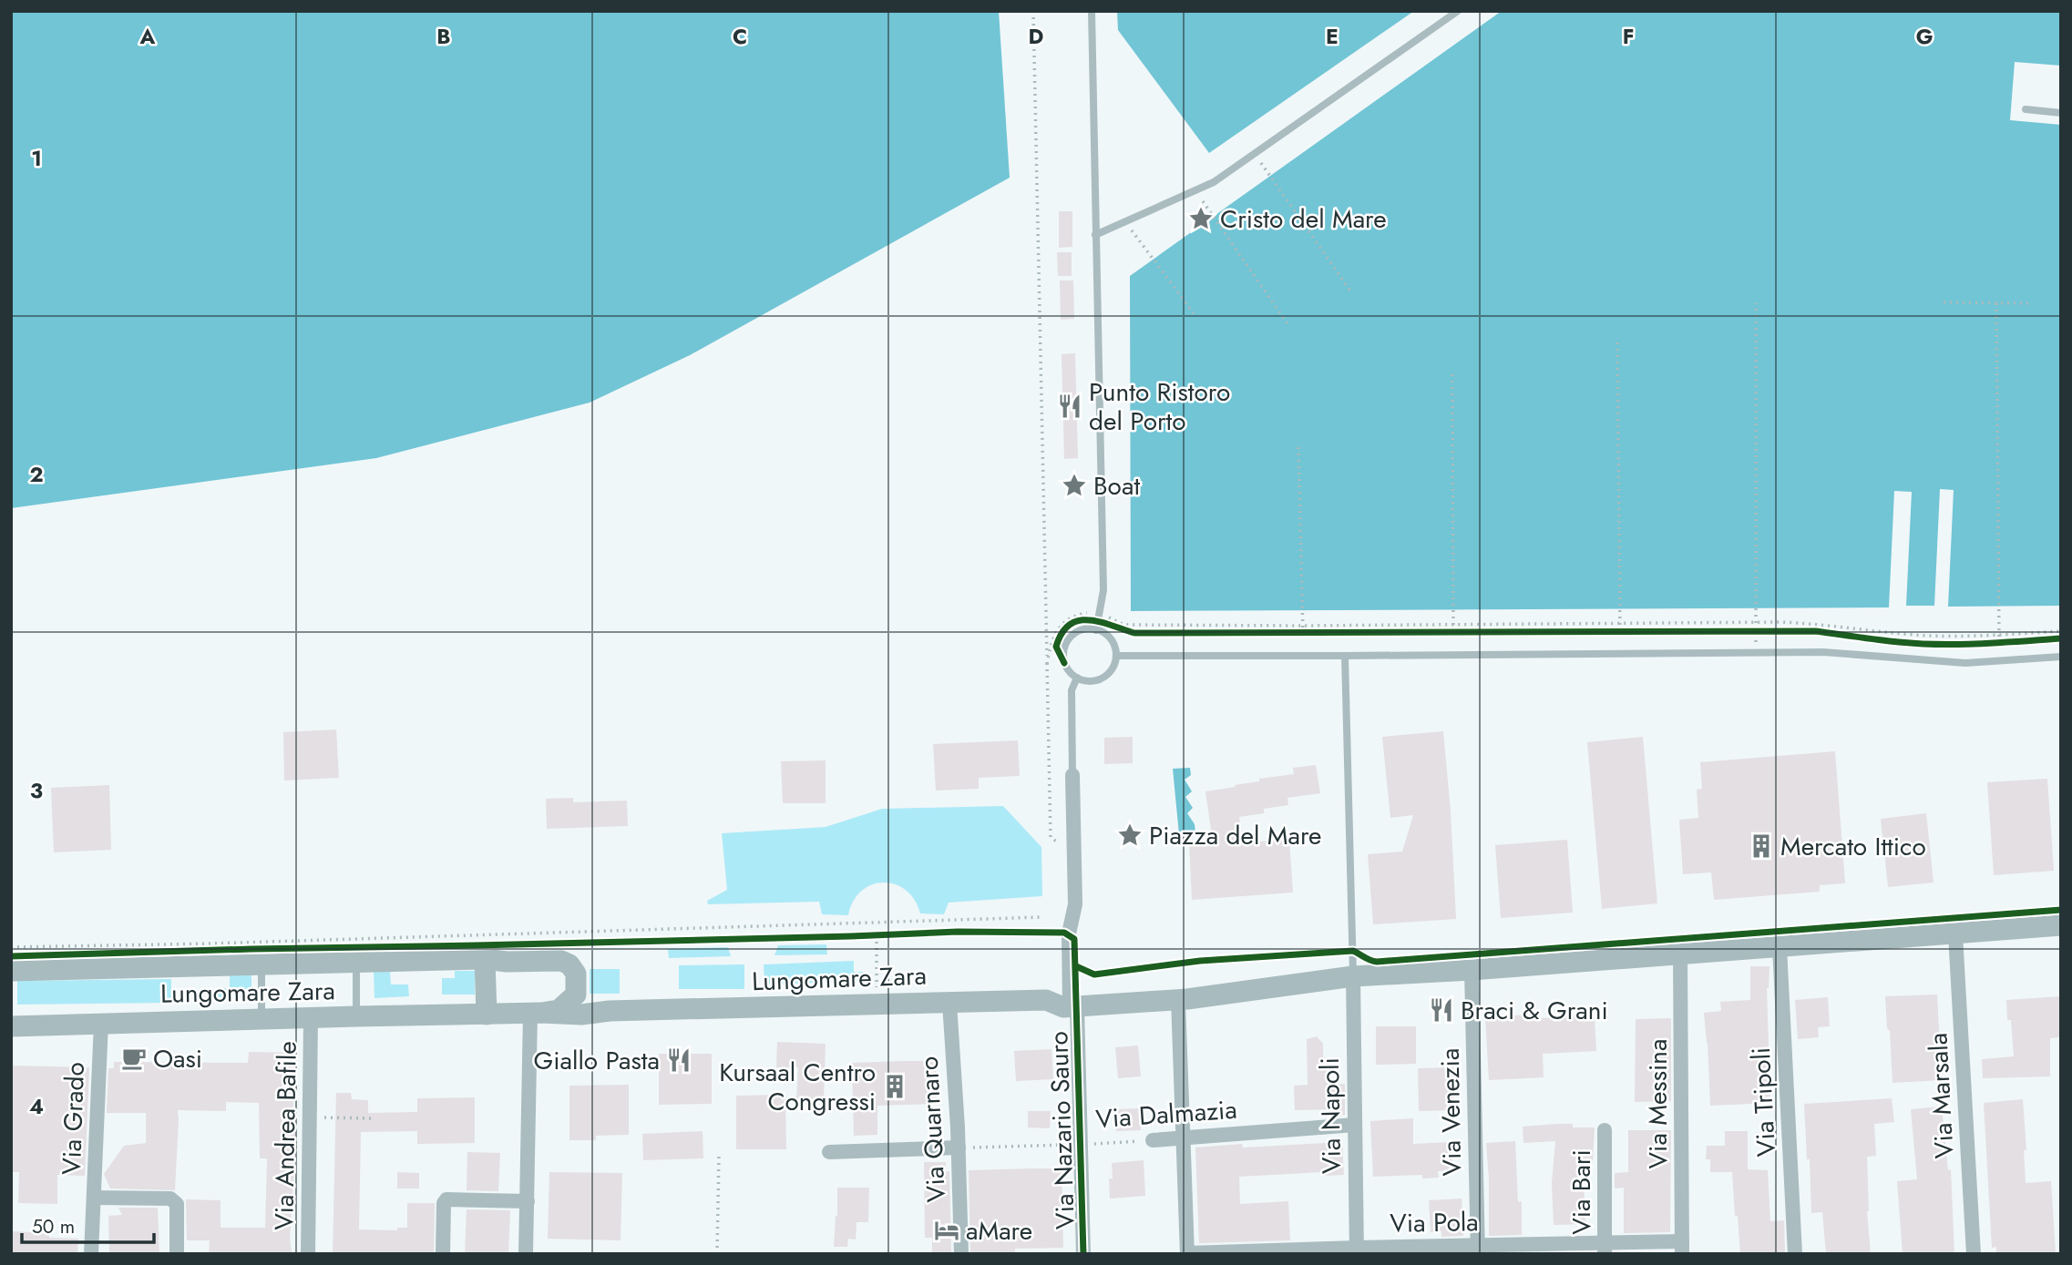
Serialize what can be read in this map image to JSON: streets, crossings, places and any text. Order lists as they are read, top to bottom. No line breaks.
{"streets":{"street":["Lungomare Zara","Via Marsala","Via Tripoli","Via Messina","Via Venezia","Via Dalmazia","Via Napoli","Via Grado","Via Quarnaro","Via Nazario Sauro","Via Andrea Bafile","Via Bari","Via Pola"]},"crossings":[["Lungomare Zara","Via Marsala"],["Lungomare Zara","Via Tripoli"],["Lungomare Zara","Via Messina"],["Lungomare Zara","Via Venezia"],["Lungomare Zara","Via Napoli"],["Lungomare Zara","Via Grado"],["Lungomare Zara","Via Quarnaro"],["Lungomare Zara","Via Nazario Sauro"],["Lungomare Zara","Via Andrea Bafile"],["Via Messina","Via Pola"],["Via Venezia","Via Pola"],["Via Dalmazia","Via Napoli"],["Via Dalmazia","Via Quarnaro"],["Via Dalmazia","Via Nazario Sauro"],["Via Napoli","Via Pola"],["Via Bari","Via Pola"]],"places":{"place":["Cristo del Mare","Boat","Piazza del Mare"],"restaurant":["Punto Ristoro del Porto","Braci & Grani","Giallo Pasta"],"building":["Mercato Ittico","Kursaal Centro Congressi"],"cafe":["Oasi"],"hotel":["aMare"]},"scale_bar":"50 m","grid":{"columns":["A","B","C","D","E","F","G"],"rows":["1","2","3","4"]}}
